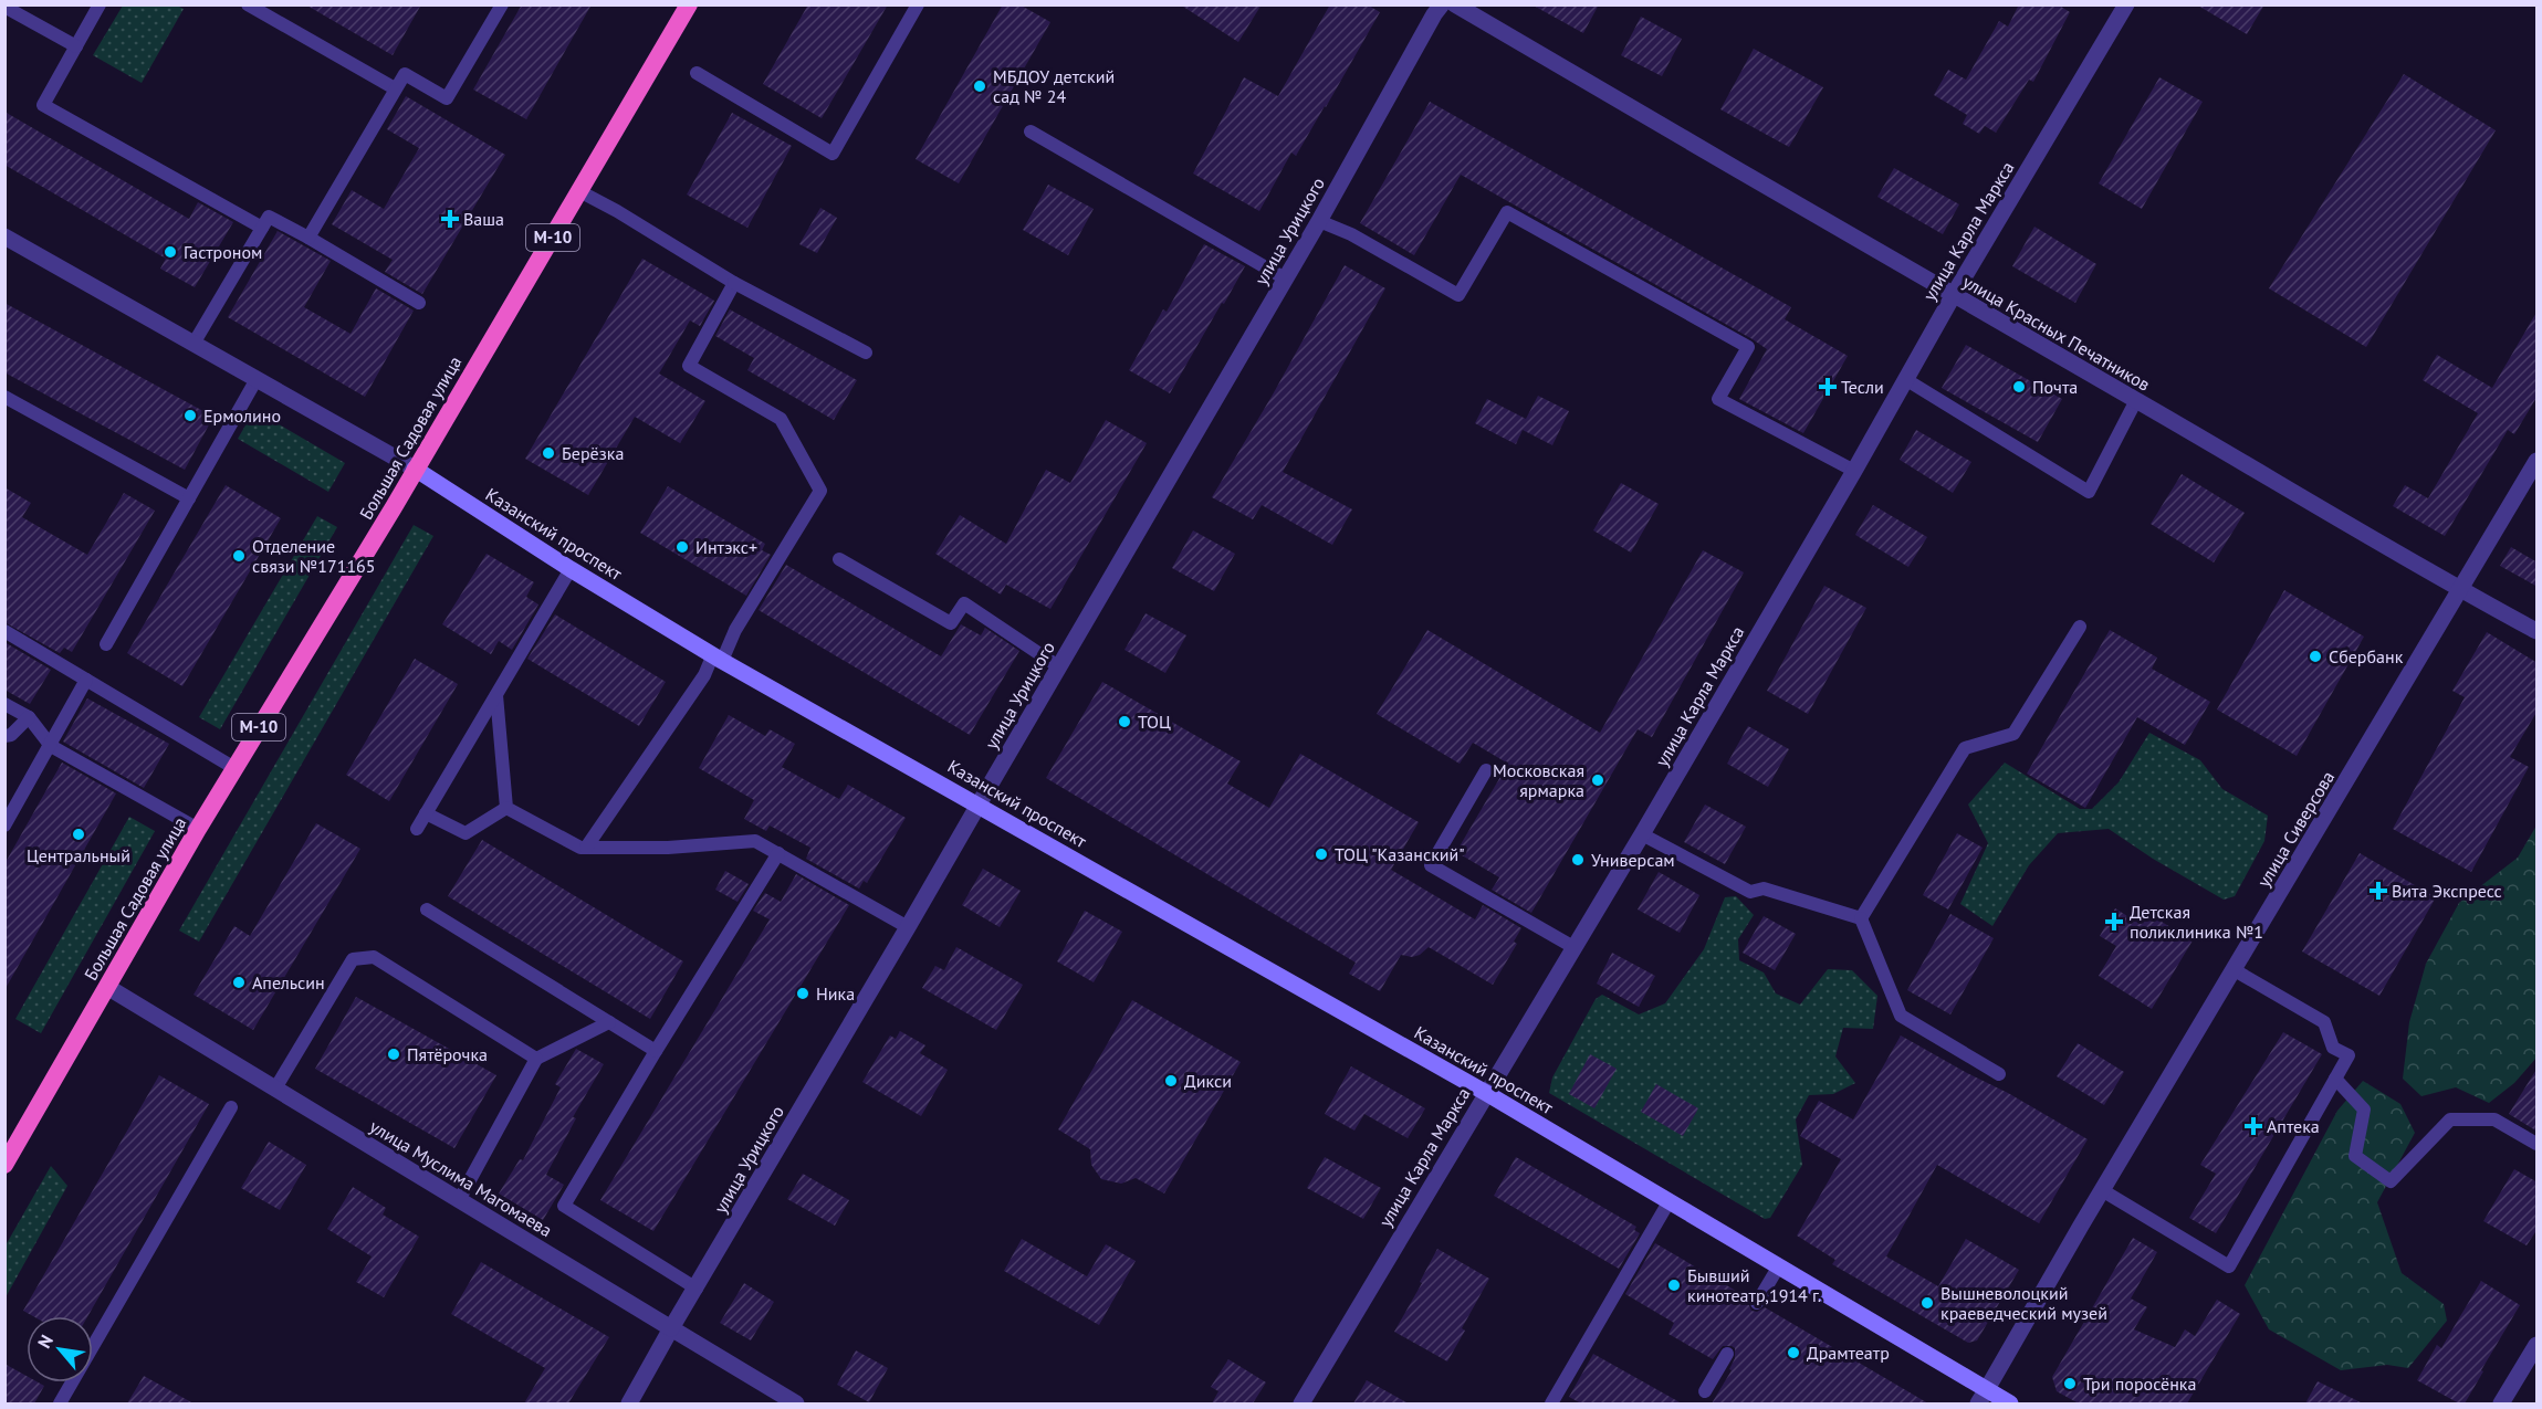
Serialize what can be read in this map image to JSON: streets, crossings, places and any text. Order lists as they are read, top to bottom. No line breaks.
{"streets":{"highway":["М-10","Большая Садовая улица"],"main road":["Казанский проспект"],"street":["улица Урицкого","улица Карла Маркса","улица Красных Печатников","улица Сиверсова","улица Муслима Магомаева"]},"crossings":[["улица Урицкого","Казанский проспект"],["улица Урицкого","улица Муслима Магомаева"],["улица Карла Маркса","улица Красных Печатников"],["улица Карла Маркса","Казанский проспект"],["улица Красных Печатников","улица Сиверсова"],["Большая Садовая улица","Казанский проспект"],["Большая Садовая улица","улица Муслима Магомаева"],["Казанский проспект","улица Сиверсова"]],"places":{"other":["МБДОУ детский сад № 24","Гастроном","Почта","Ермолино","Берёзка","Интэкс+","Отделение связи №171165","Сбербанк","ТОЦ","Московская ярмарка","Центральный","ТОЦ \"Казанский\"","Универсам","Апельсин","Ника","Пятёрочка","Дикси","Бывший кинотеатр,1914 г.","Вышневолоцкий краеведческий музей","Драмтеатр","Три поросёнка"],"health":["Ваша","Тесли","Вита Экспресс","Детская поликлиника №1","Аптека"]},"north":"top left"}
